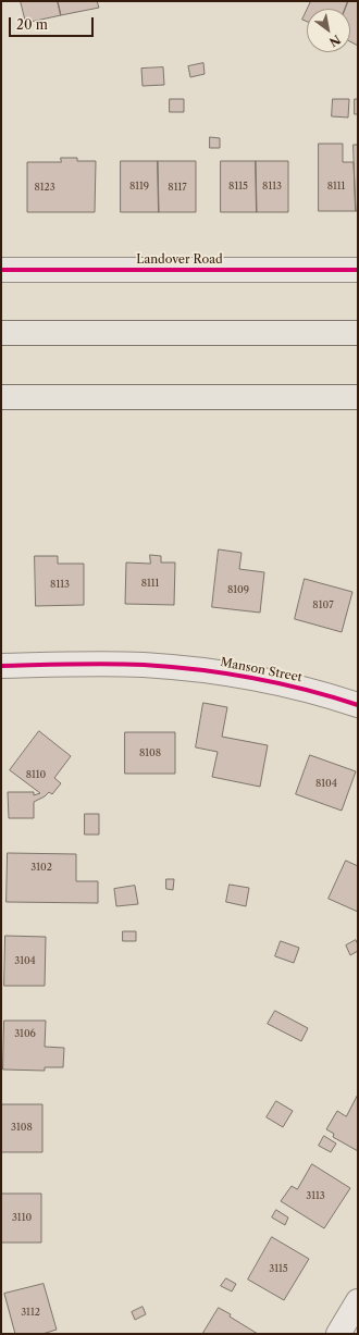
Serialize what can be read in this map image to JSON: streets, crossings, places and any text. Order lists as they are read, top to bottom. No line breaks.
{"streets":{"street":["Landover Road","Manson Street"]},"house_numbers":["8119","8115","8113","8111","8123","8117","8111","8113","8109","8107","8108","8110","8104","3102","3104","3106","3108","3113","3110","3115","3112"],"scale_bar":"20 m","north":"bottom right"}
